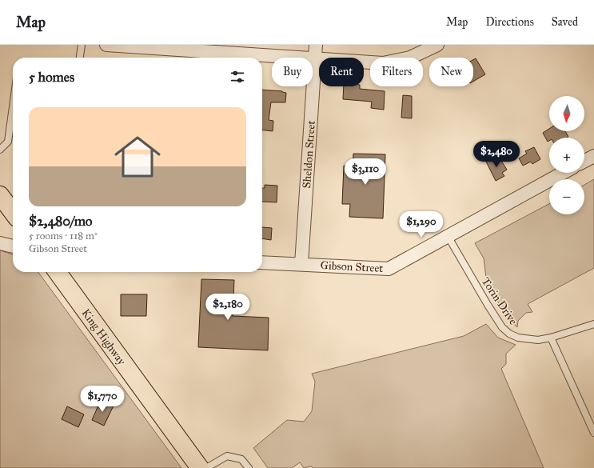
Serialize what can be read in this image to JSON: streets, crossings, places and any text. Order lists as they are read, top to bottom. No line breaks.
{"streets":{"main road":["King Highway"],"street":["Sheldon Street","Gibson Street"],"lane":["Torin Drive"]},"crossings":[["Sheldon Street","Gibson Street"],["Gibson Street","Torin Drive"]],"north":"bottom","page":{"header":"Map","nav":["Map","Directions","Saved"],"chip":["Buy","Rent","Filters","New"],"heading":"5 homes","map_buttons":["+","−"],"list":[{"name":"$2,480/mo","note":"5 rooms · 118 m² · Gibson Street"}],"price":["$2,480","$3,110","$1,290","$2,180","$1,770"]}}
